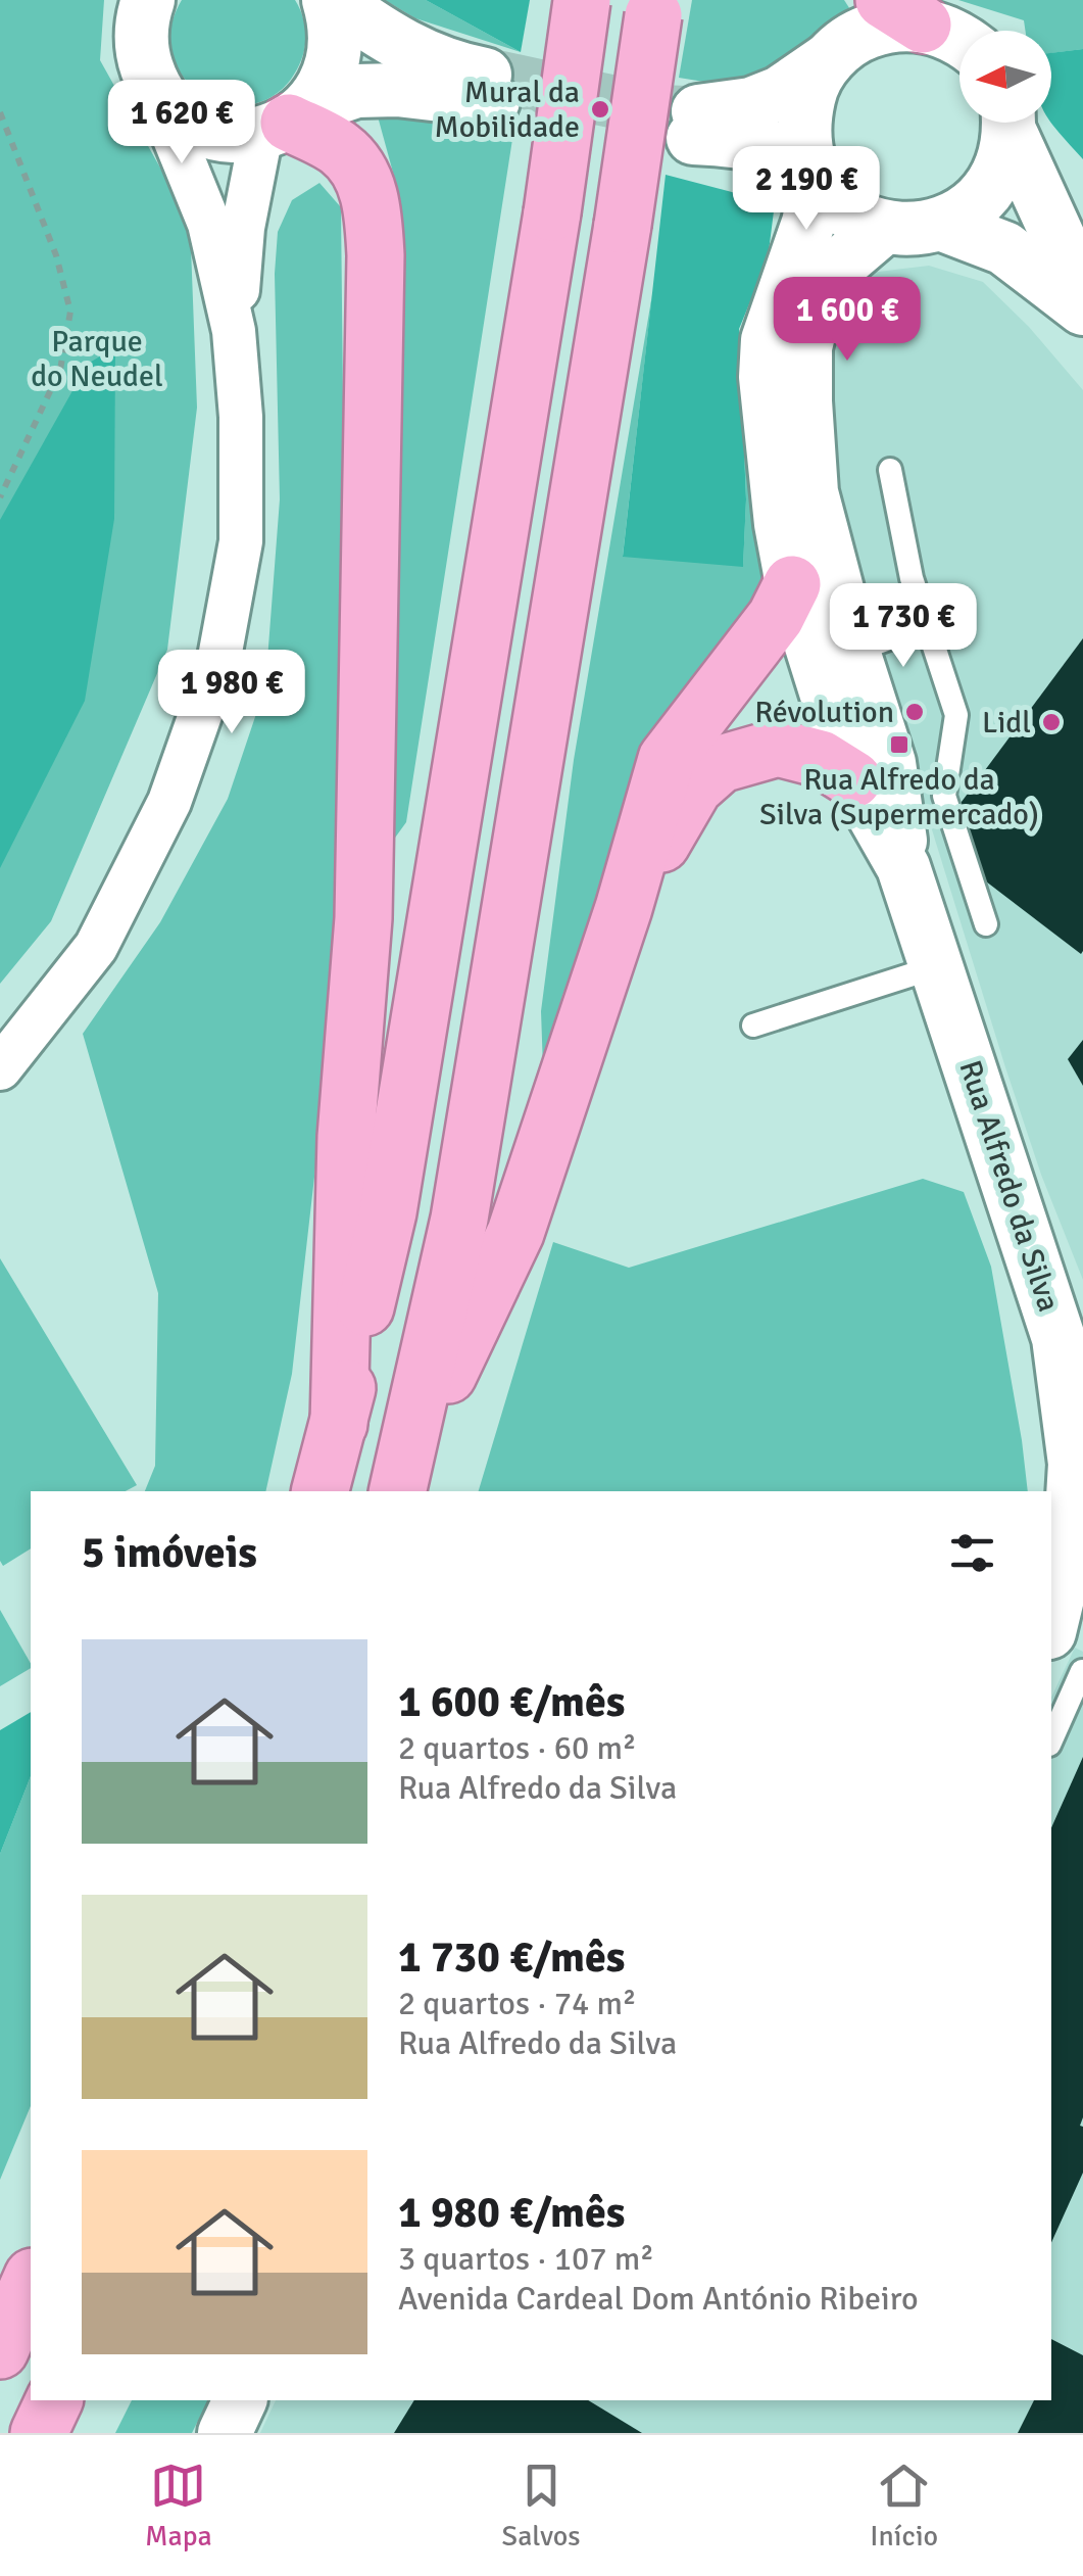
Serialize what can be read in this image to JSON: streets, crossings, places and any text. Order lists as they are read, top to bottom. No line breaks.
{"streets":{"street":["Rua Alfredo da Silva"]},"parks":["Parque do Neudel"],"places":{"other":["Mural da Mobilidade","Révolution","Lidl"],"transit":["Rua Alfredo da Silva (Supermercado)"]},"north":"left","page":{"price":["1 620 €","2 190 €","1 600 €","1 730 €","1 980 €"],"heading":"5 imóveis","list":[{"name":"1 600 €/mês","note":"2 quartos · 60 m² · Rua Alfredo da Silva"},{"name":"1 730 €/mês","note":"2 quartos · 74 m² · Rua Alfredo da Silva"},{"name":"1 980 €/mês","note":"3 quartos · 107 m² · Avenida Cardeal Dom António Ribeiro"}],"tabs":["Mapa","Salvos","Início"]}}
